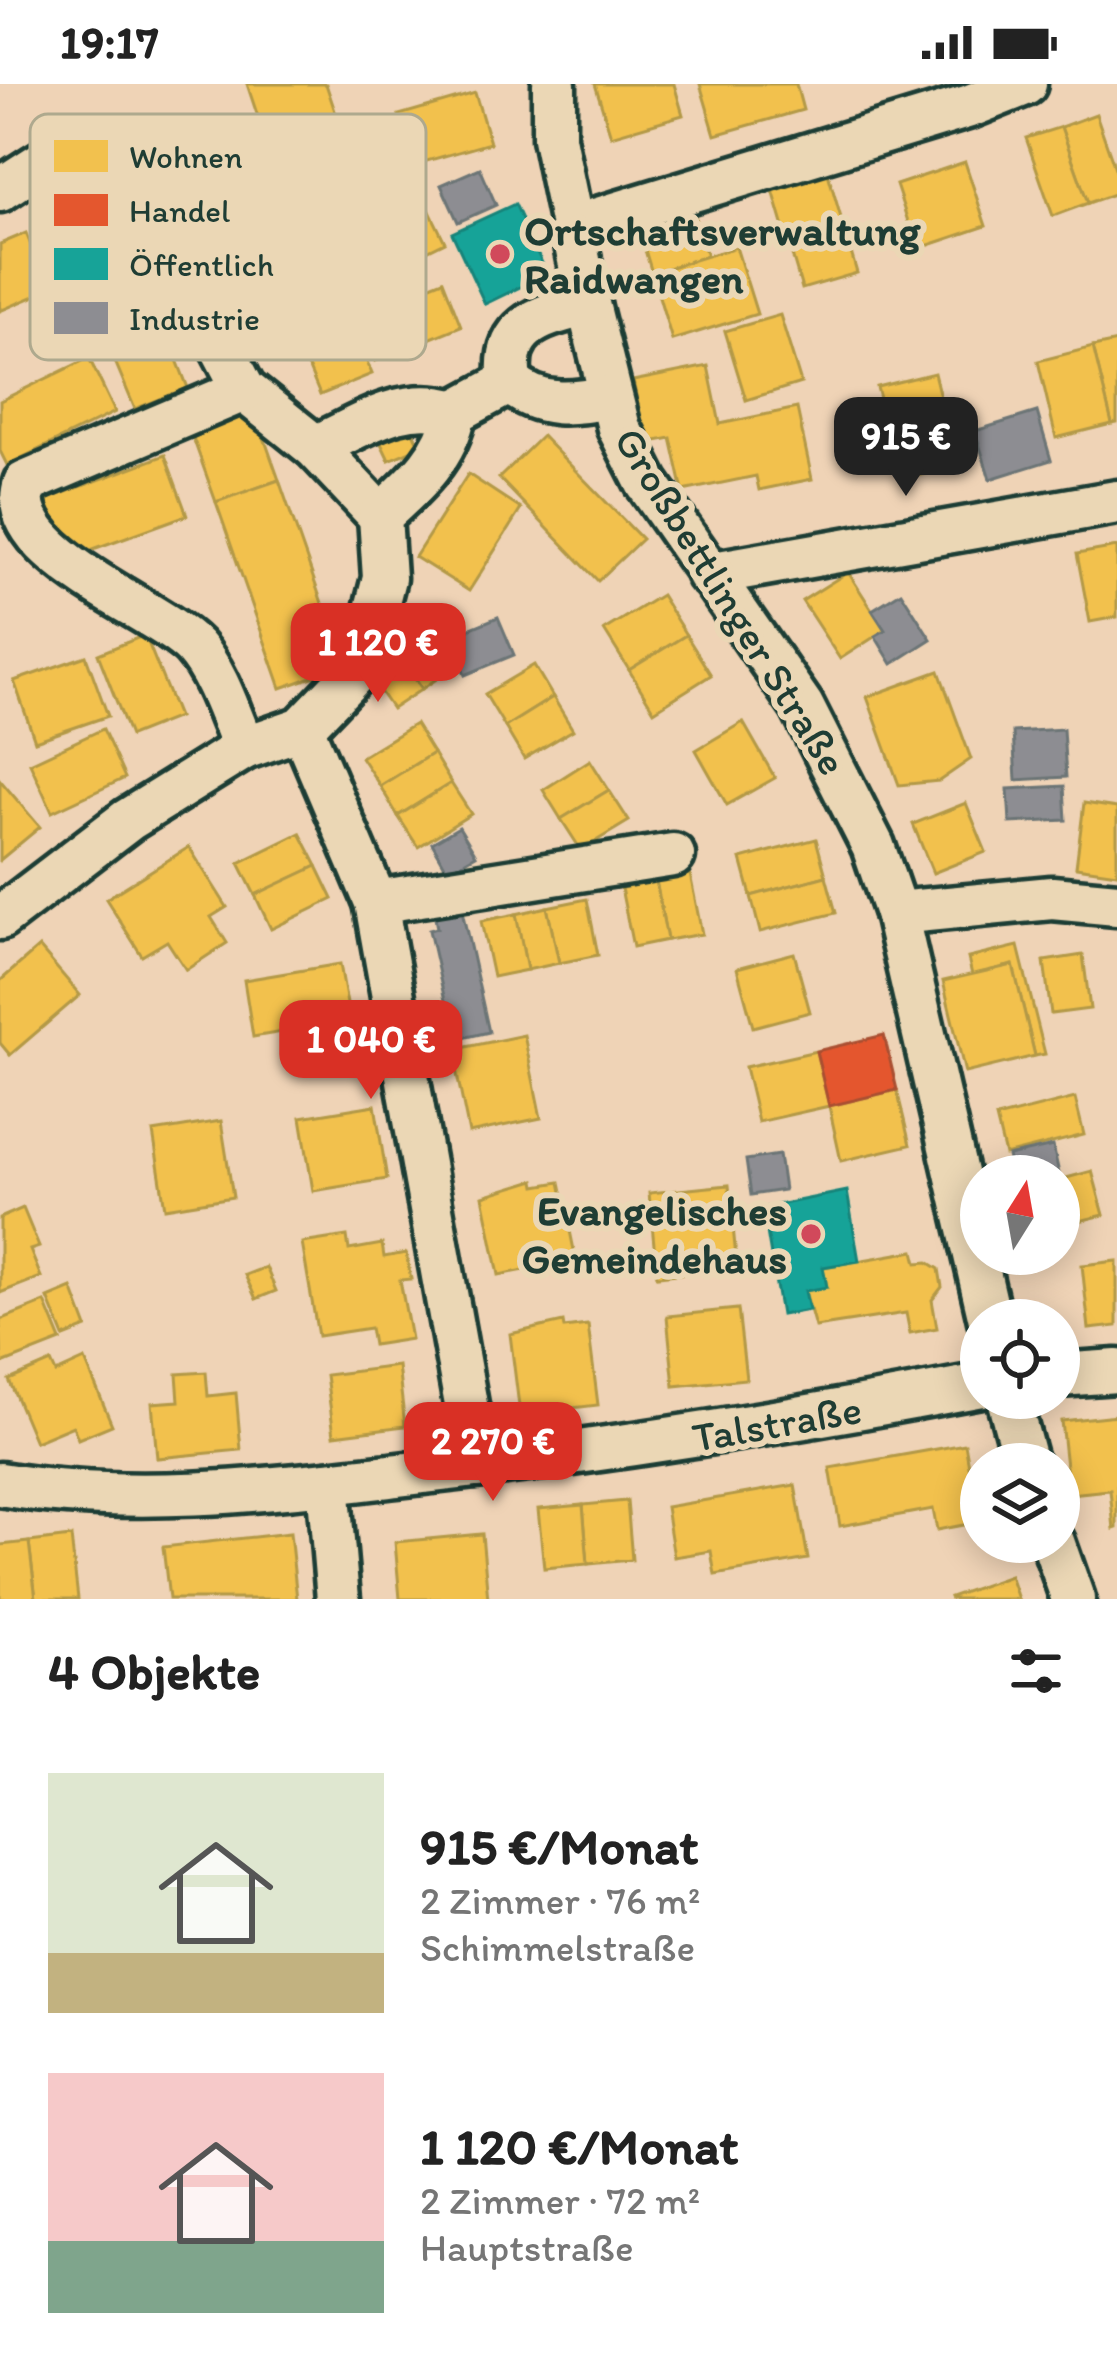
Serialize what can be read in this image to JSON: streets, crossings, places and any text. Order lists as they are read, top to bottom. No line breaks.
{"streets":{"street":["Großbettlinger Straße","Talstraße"]},"places":["Ortschaftsverwaltung Raidwangen","Evangelisches Gemeindehaus"],"legend":["Wohnen","Handel","Öffentlich","Industrie"],"north":"top","page":{"status":"19:17","price":["915 €","1 120 €","1 040 €","2 270 €"],"heading":"4 Objekte","list":[{"name":"915 €/Monat","note":"2 Zimmer · 76 m² · Schimmelstraße"},{"name":"1 120 €/Monat","note":"2 Zimmer · 72 m² · Hauptstraße"}]}}
